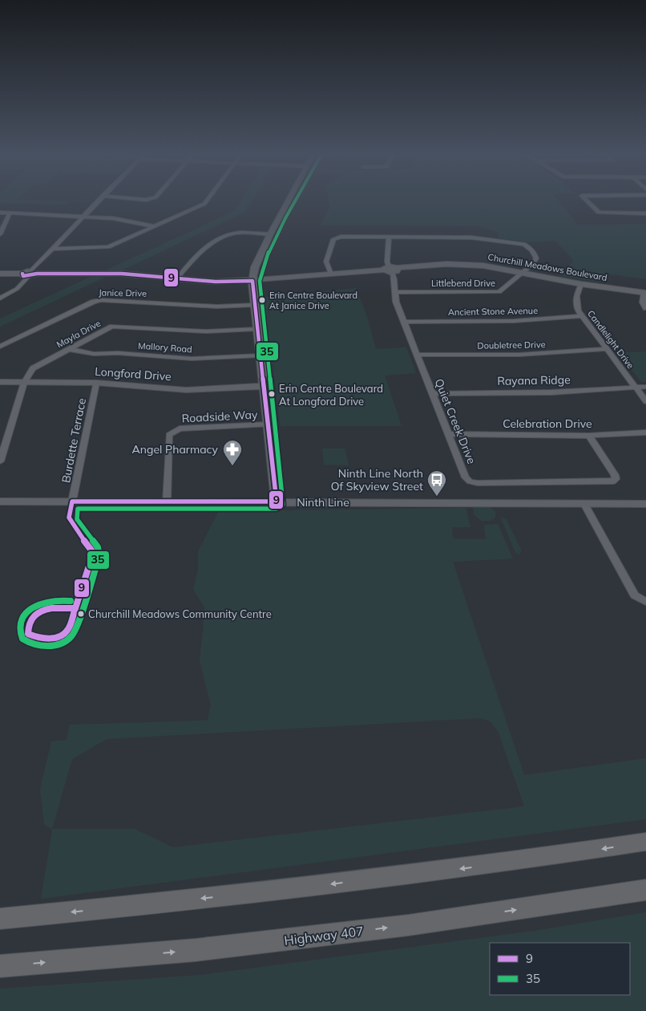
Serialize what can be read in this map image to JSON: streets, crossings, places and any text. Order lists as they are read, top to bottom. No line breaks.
{"streets":{"highway":["Highway 407"],"street":["Churchill Meadows Boulevard","Littlebend Drive","Janice Drive","Ancient Stone Avenue","Mayla Drive","Candlelight Drive","Doubletree Drive","Mallory Road","Longford Drive","Rayana Ridge","Roadside Way","Quiet Creek Drive","Celebration Drive","Burdette Terrace","Ninth Line"]},"crossings":[["Churchill Meadows Boulevard","Littlebend Drive"],["Churchill Meadows Boulevard","Candlelight Drive"],["Churchill Meadows Boulevard","Quiet Creek Drive"],["Littlebend Drive","Quiet Creek Drive"],["Ancient Stone Avenue","Candlelight Drive"],["Ancient Stone Avenue","Quiet Creek Drive"],["Mayla Drive","Mallory Road"],["Mayla Drive","Longford Drive"],["Candlelight Drive","Doubletree Drive"],["Candlelight Drive","Rayana Ridge"],["Doubletree Drive","Quiet Creek Drive"],["Longford Drive","Burdette Terrace"],["Rayana Ridge","Quiet Creek Drive"],["Roadside Way","Ninth Line"],["Quiet Creek Drive","Celebration Drive"],["Burdette Terrace","Ninth Line"]],"places":{"other":["Erin Centre Boulevard At Janice Drive","Erin Centre Boulevard At Longford Drive","Churchill Meadows Community Centre"],"pharmacy":["Angel Pharmacy"],"bus stop":["Ninth Line North Of Skyview Street"]},"lines":["transit line 35","transit line 9"],"legend":["9","35"]}
